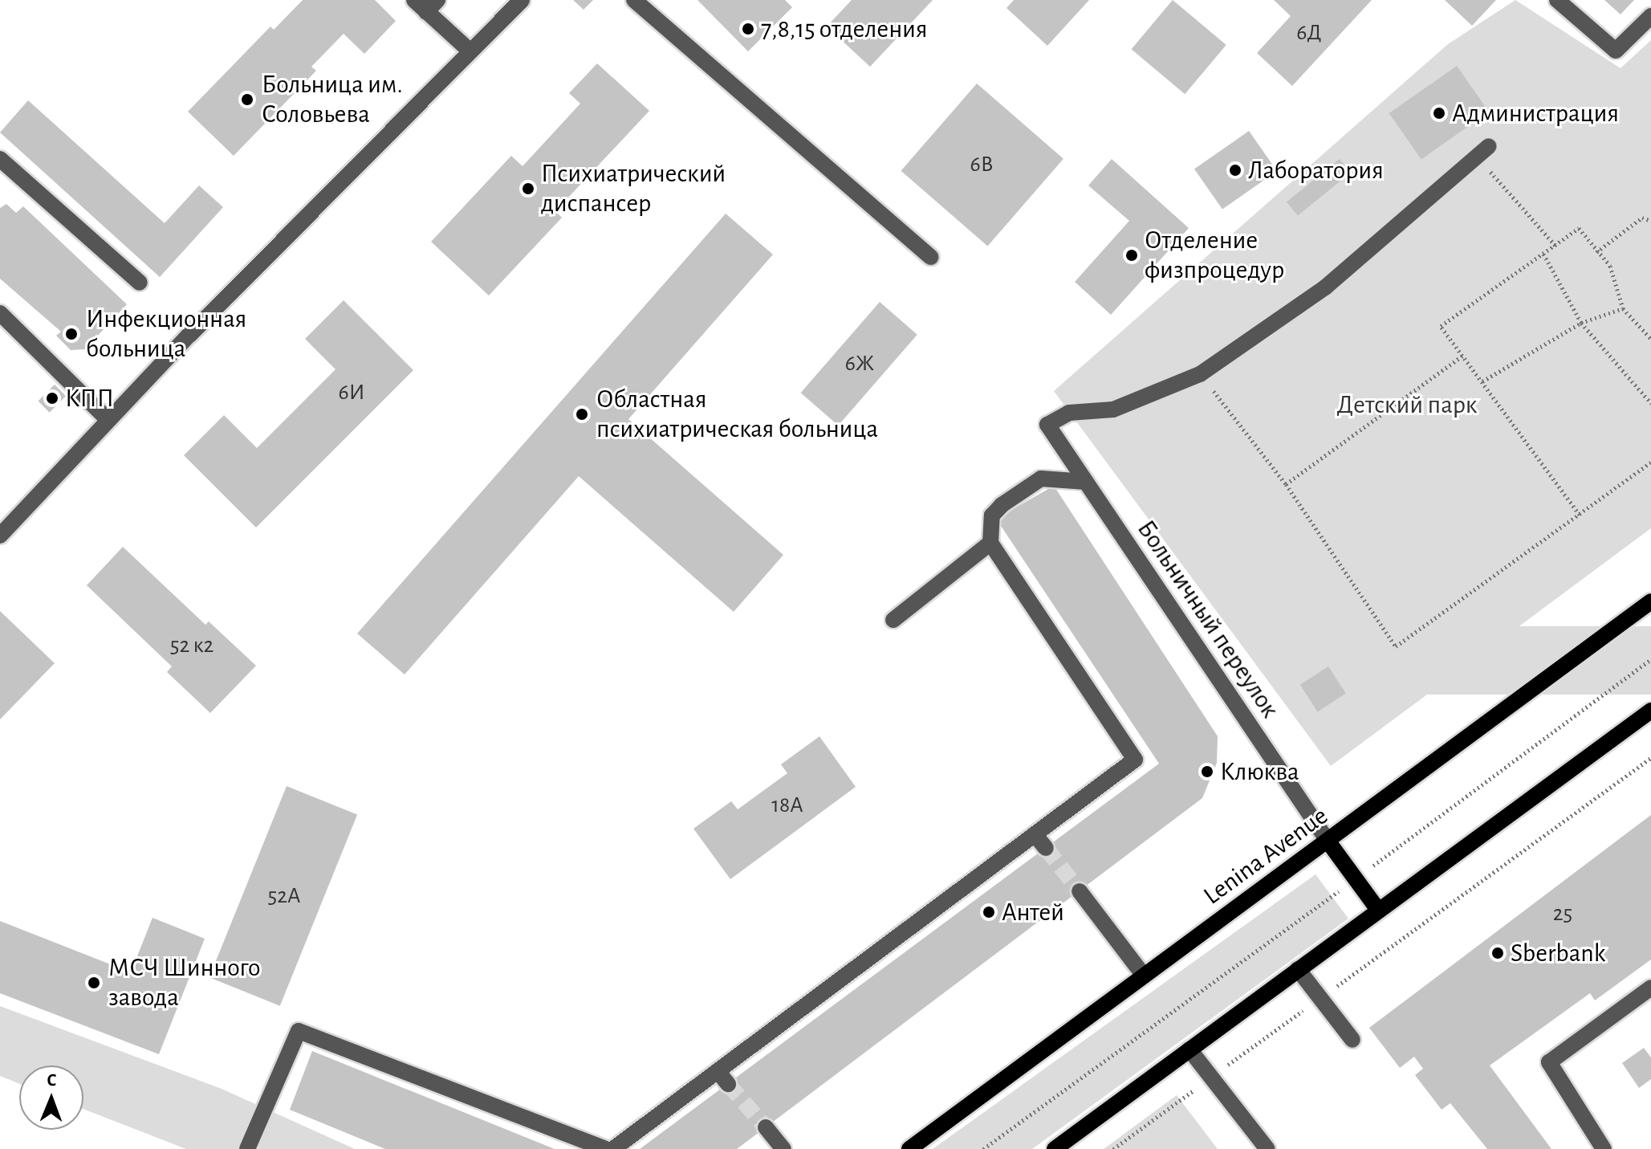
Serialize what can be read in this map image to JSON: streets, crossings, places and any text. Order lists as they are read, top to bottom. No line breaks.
{"streets":{"main road":["Lenina Avenue"],"street":["Больничный переулок"]},"crossings":[["Больничный переулок","Lenina Avenue"]],"parks":["Детский парк"],"places":["7,8,15 отделения","Больница им. Соловьева","Администрация","Лаборатория","Психиатрический диспансер","Отделение физпроцедур","Инфекционная больница","КПП","Областная психиатрическая больница","Клюква","Антей","Sberbank","МСЧ Шинного завода"],"house_numbers":["6Д","6В","6Ж","6И","52 к2","18А","52А","25"],"north":"top"}
